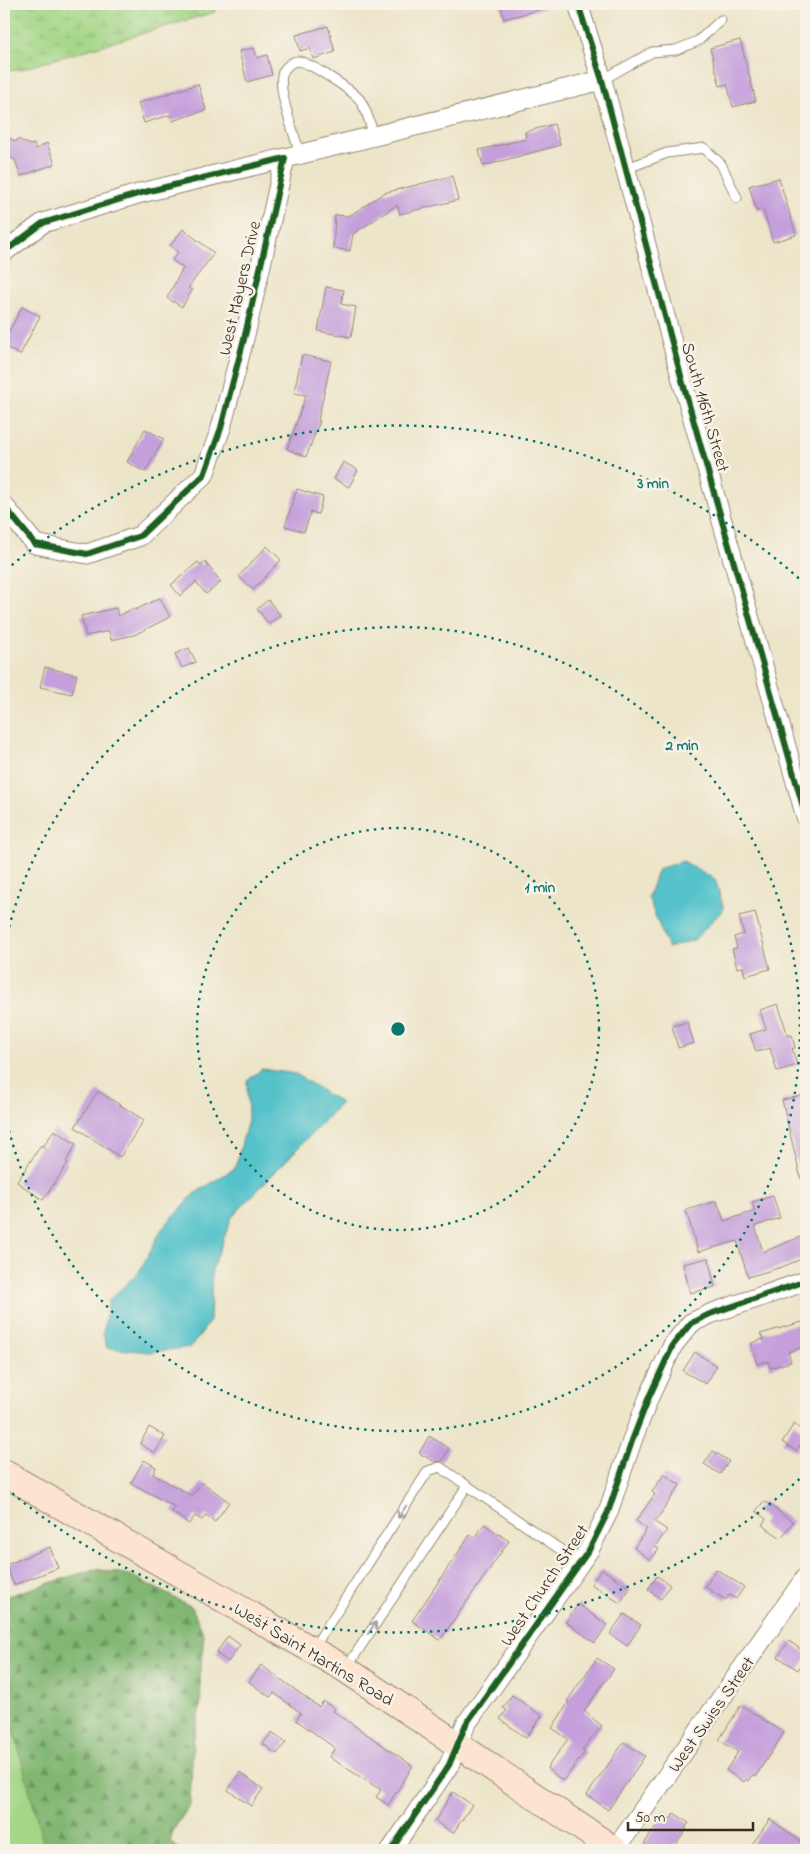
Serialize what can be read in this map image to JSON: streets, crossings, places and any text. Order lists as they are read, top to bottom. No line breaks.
{"streets":{"street":["West Mayers Drive","South 116th Street","West Church Street","West Saint Martins Road","West Swiss Street"]},"crossings":[["West Church Street","West Saint Martins Road"],["West Saint Martins Road","West Swiss Street"]],"scale_bar":"50 m","rings":["3 min","2 min","1 min"]}
